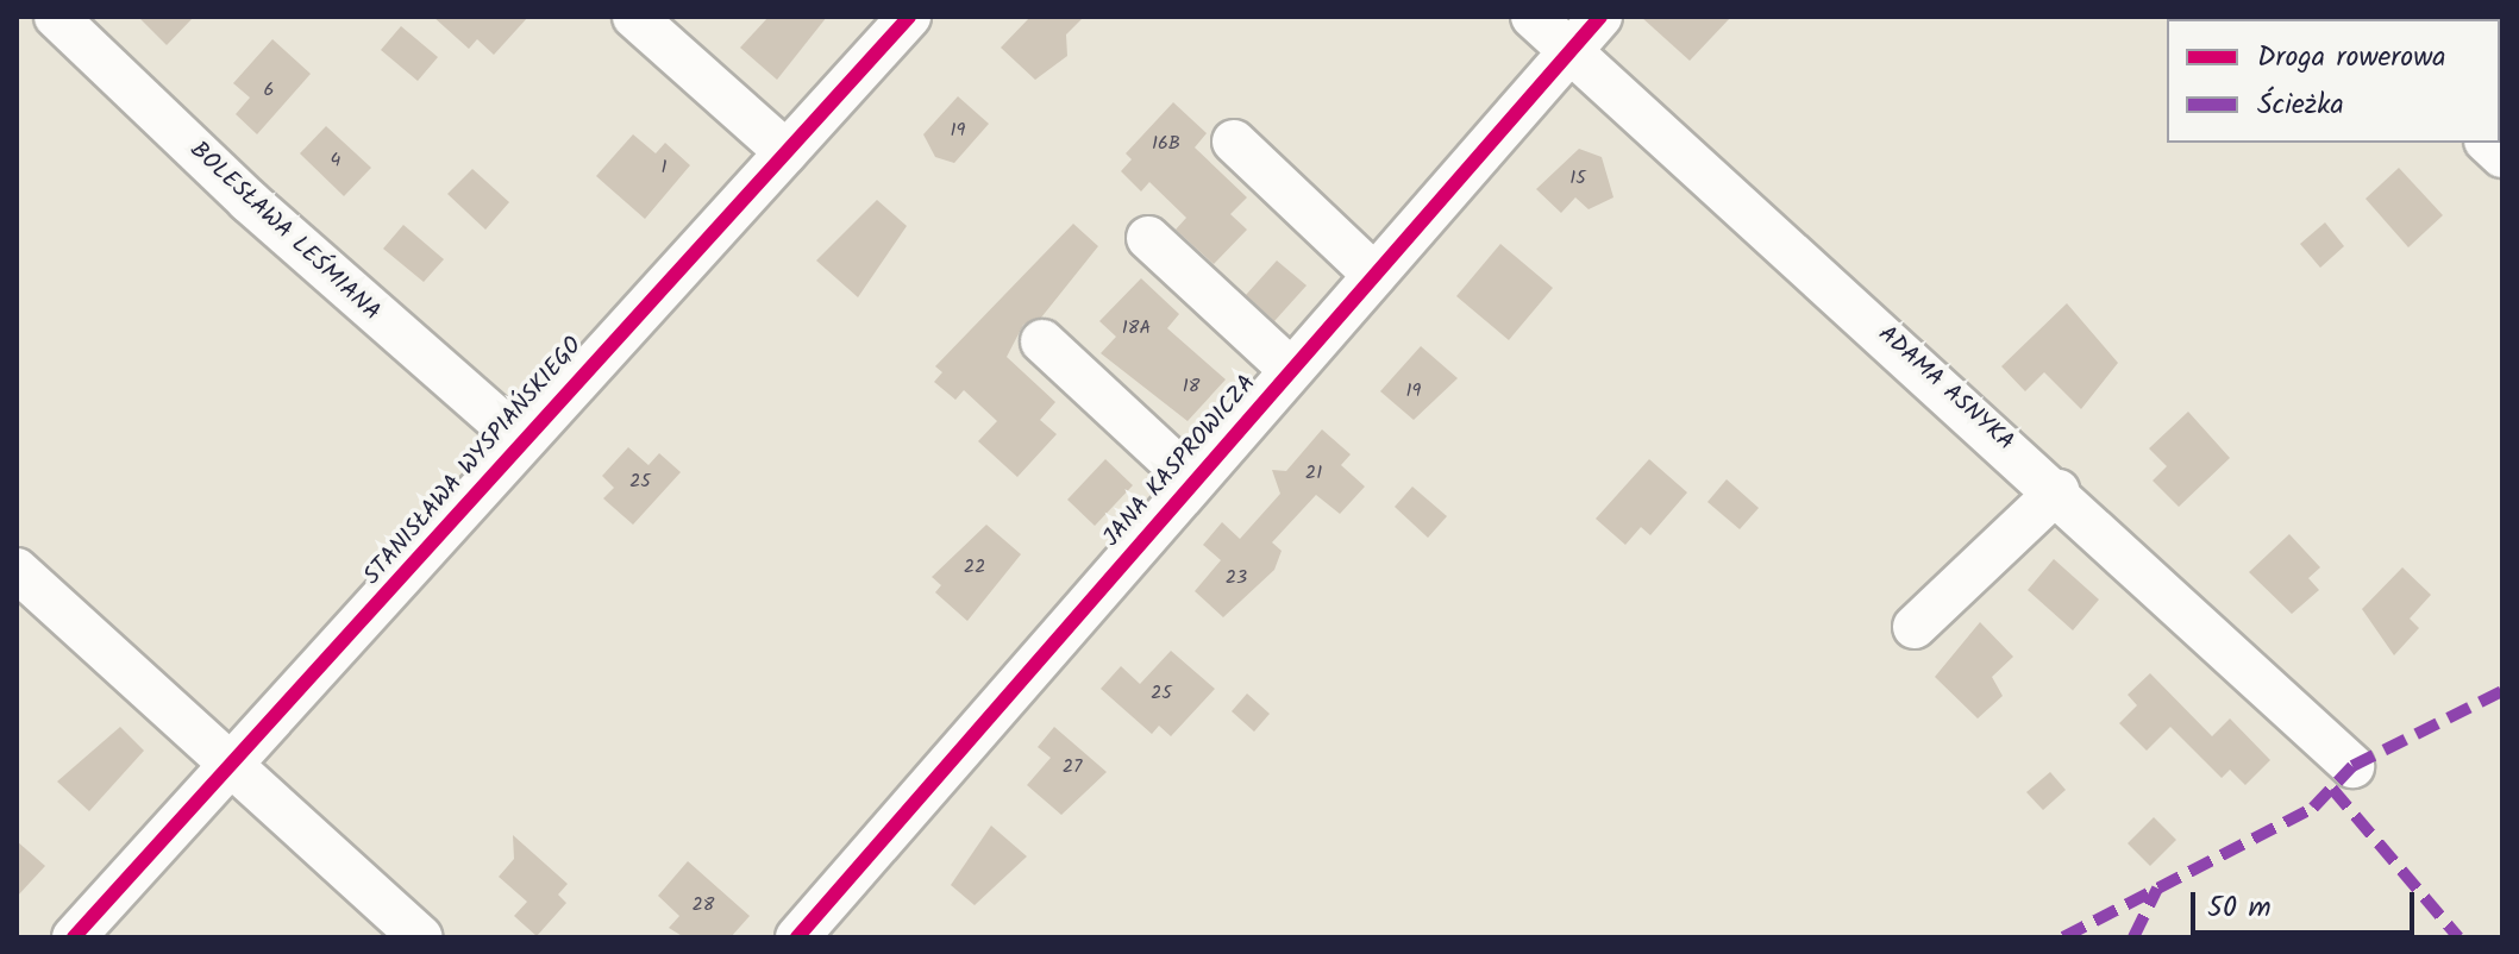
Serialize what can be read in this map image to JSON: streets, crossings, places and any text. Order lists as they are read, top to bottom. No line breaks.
{"streets":{"street":["BOLESŁAWA LEŚMIANA","ADAMA ASNYKA","STANISŁAWA WYSPIAŃSKIEGO","JANA KASPROWICZA"]},"crossings":[["BOLESŁAWA LEŚMIANA","STANISŁAWA WYSPIAŃSKIEGO"],["ADAMA ASNYKA","JANA KASPROWICZA"]],"house_numbers":["6","19","16B","4","1","15","18A","18","19","21","25","22","23","25","27","28"],"legend":["Droga rowerowa","Ścieżka"],"scale_bar":"50 m"}
